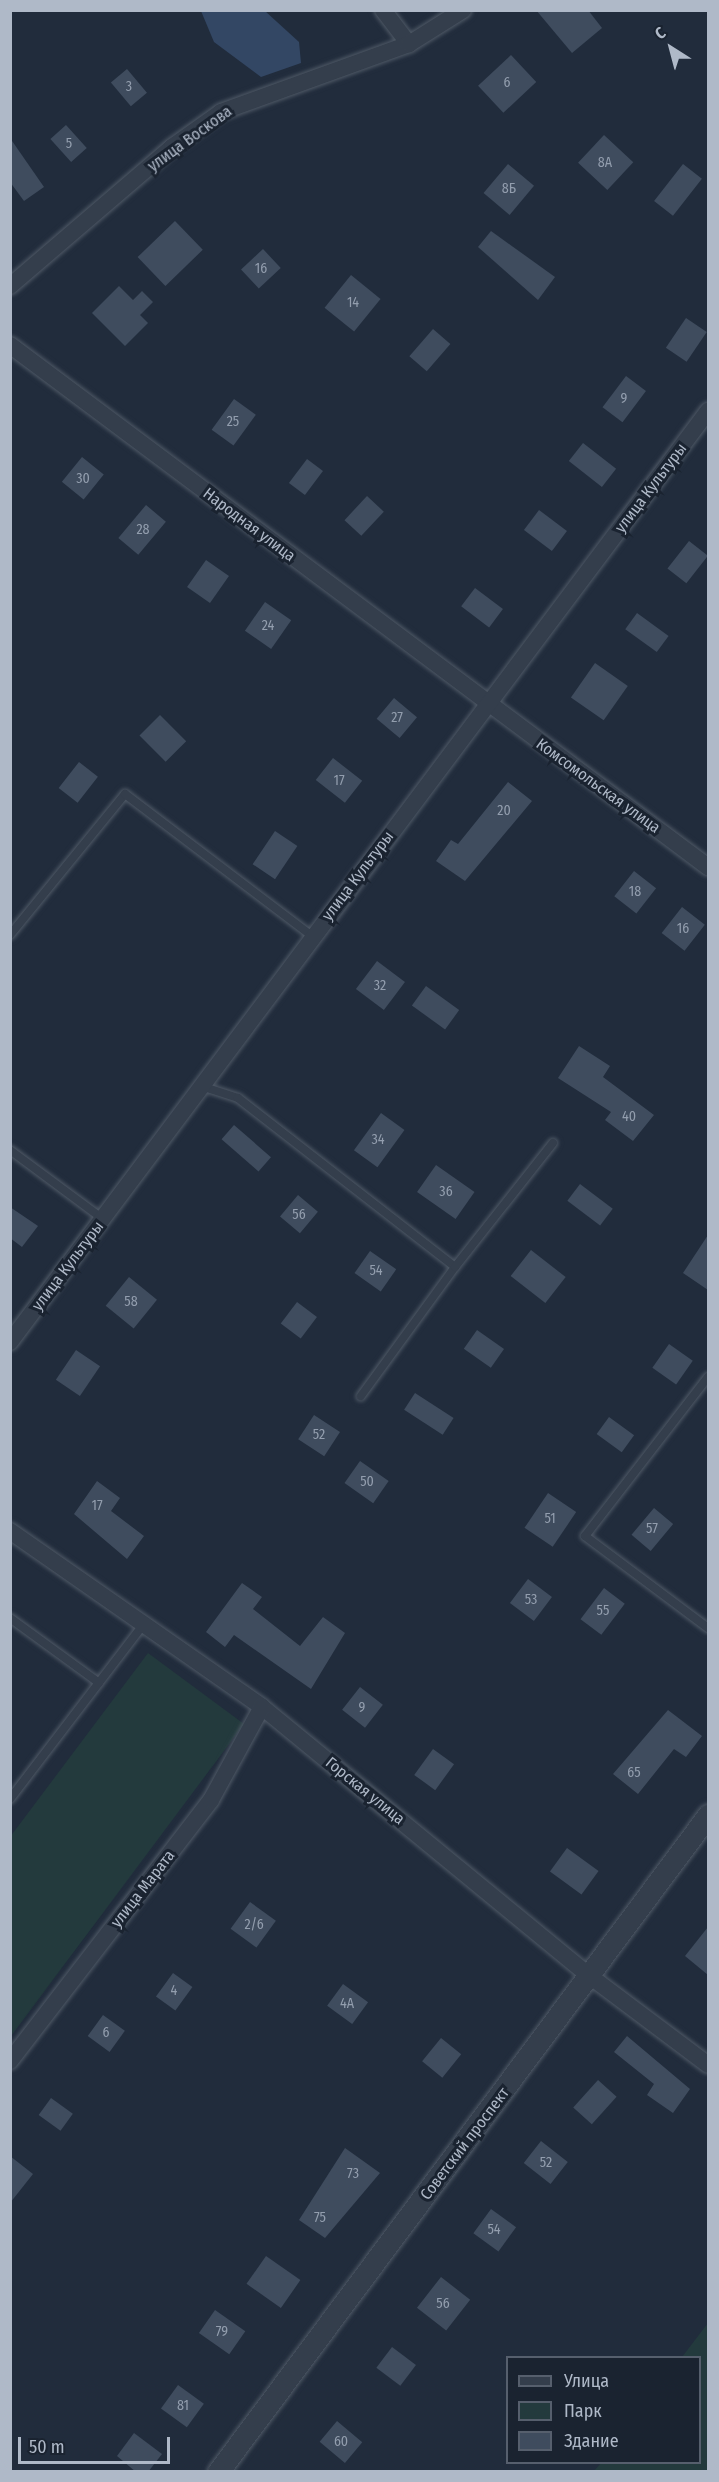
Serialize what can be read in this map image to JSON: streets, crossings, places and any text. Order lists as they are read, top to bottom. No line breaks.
{"streets":{"street":["улица Воскова","улица Культуры","Народная улица","Комсомольская улица","Горская улица","улица Марата","Советский проспект"]},"crossings":[["улица Культуры","Народная улица"],["улица Культуры","Комсомольская улица"],["Народная улица","Комсомольская улица"],["Горская улица","улица Марата"],["Горская улица","Советский проспект"]],"house_numbers":["6","3","5","8А","8Б","16","14","9","25","30","28","24","27","17","20","18","16","32","40","34","36","56","54","58","52","50","17","51","57","53","55","9","65","2/6","4","4А","6","52","73","75","54","56","79","81","60"],"legend":["Улица","Парк","Здание"],"scale_bar":"50 m","north":"top left"}
